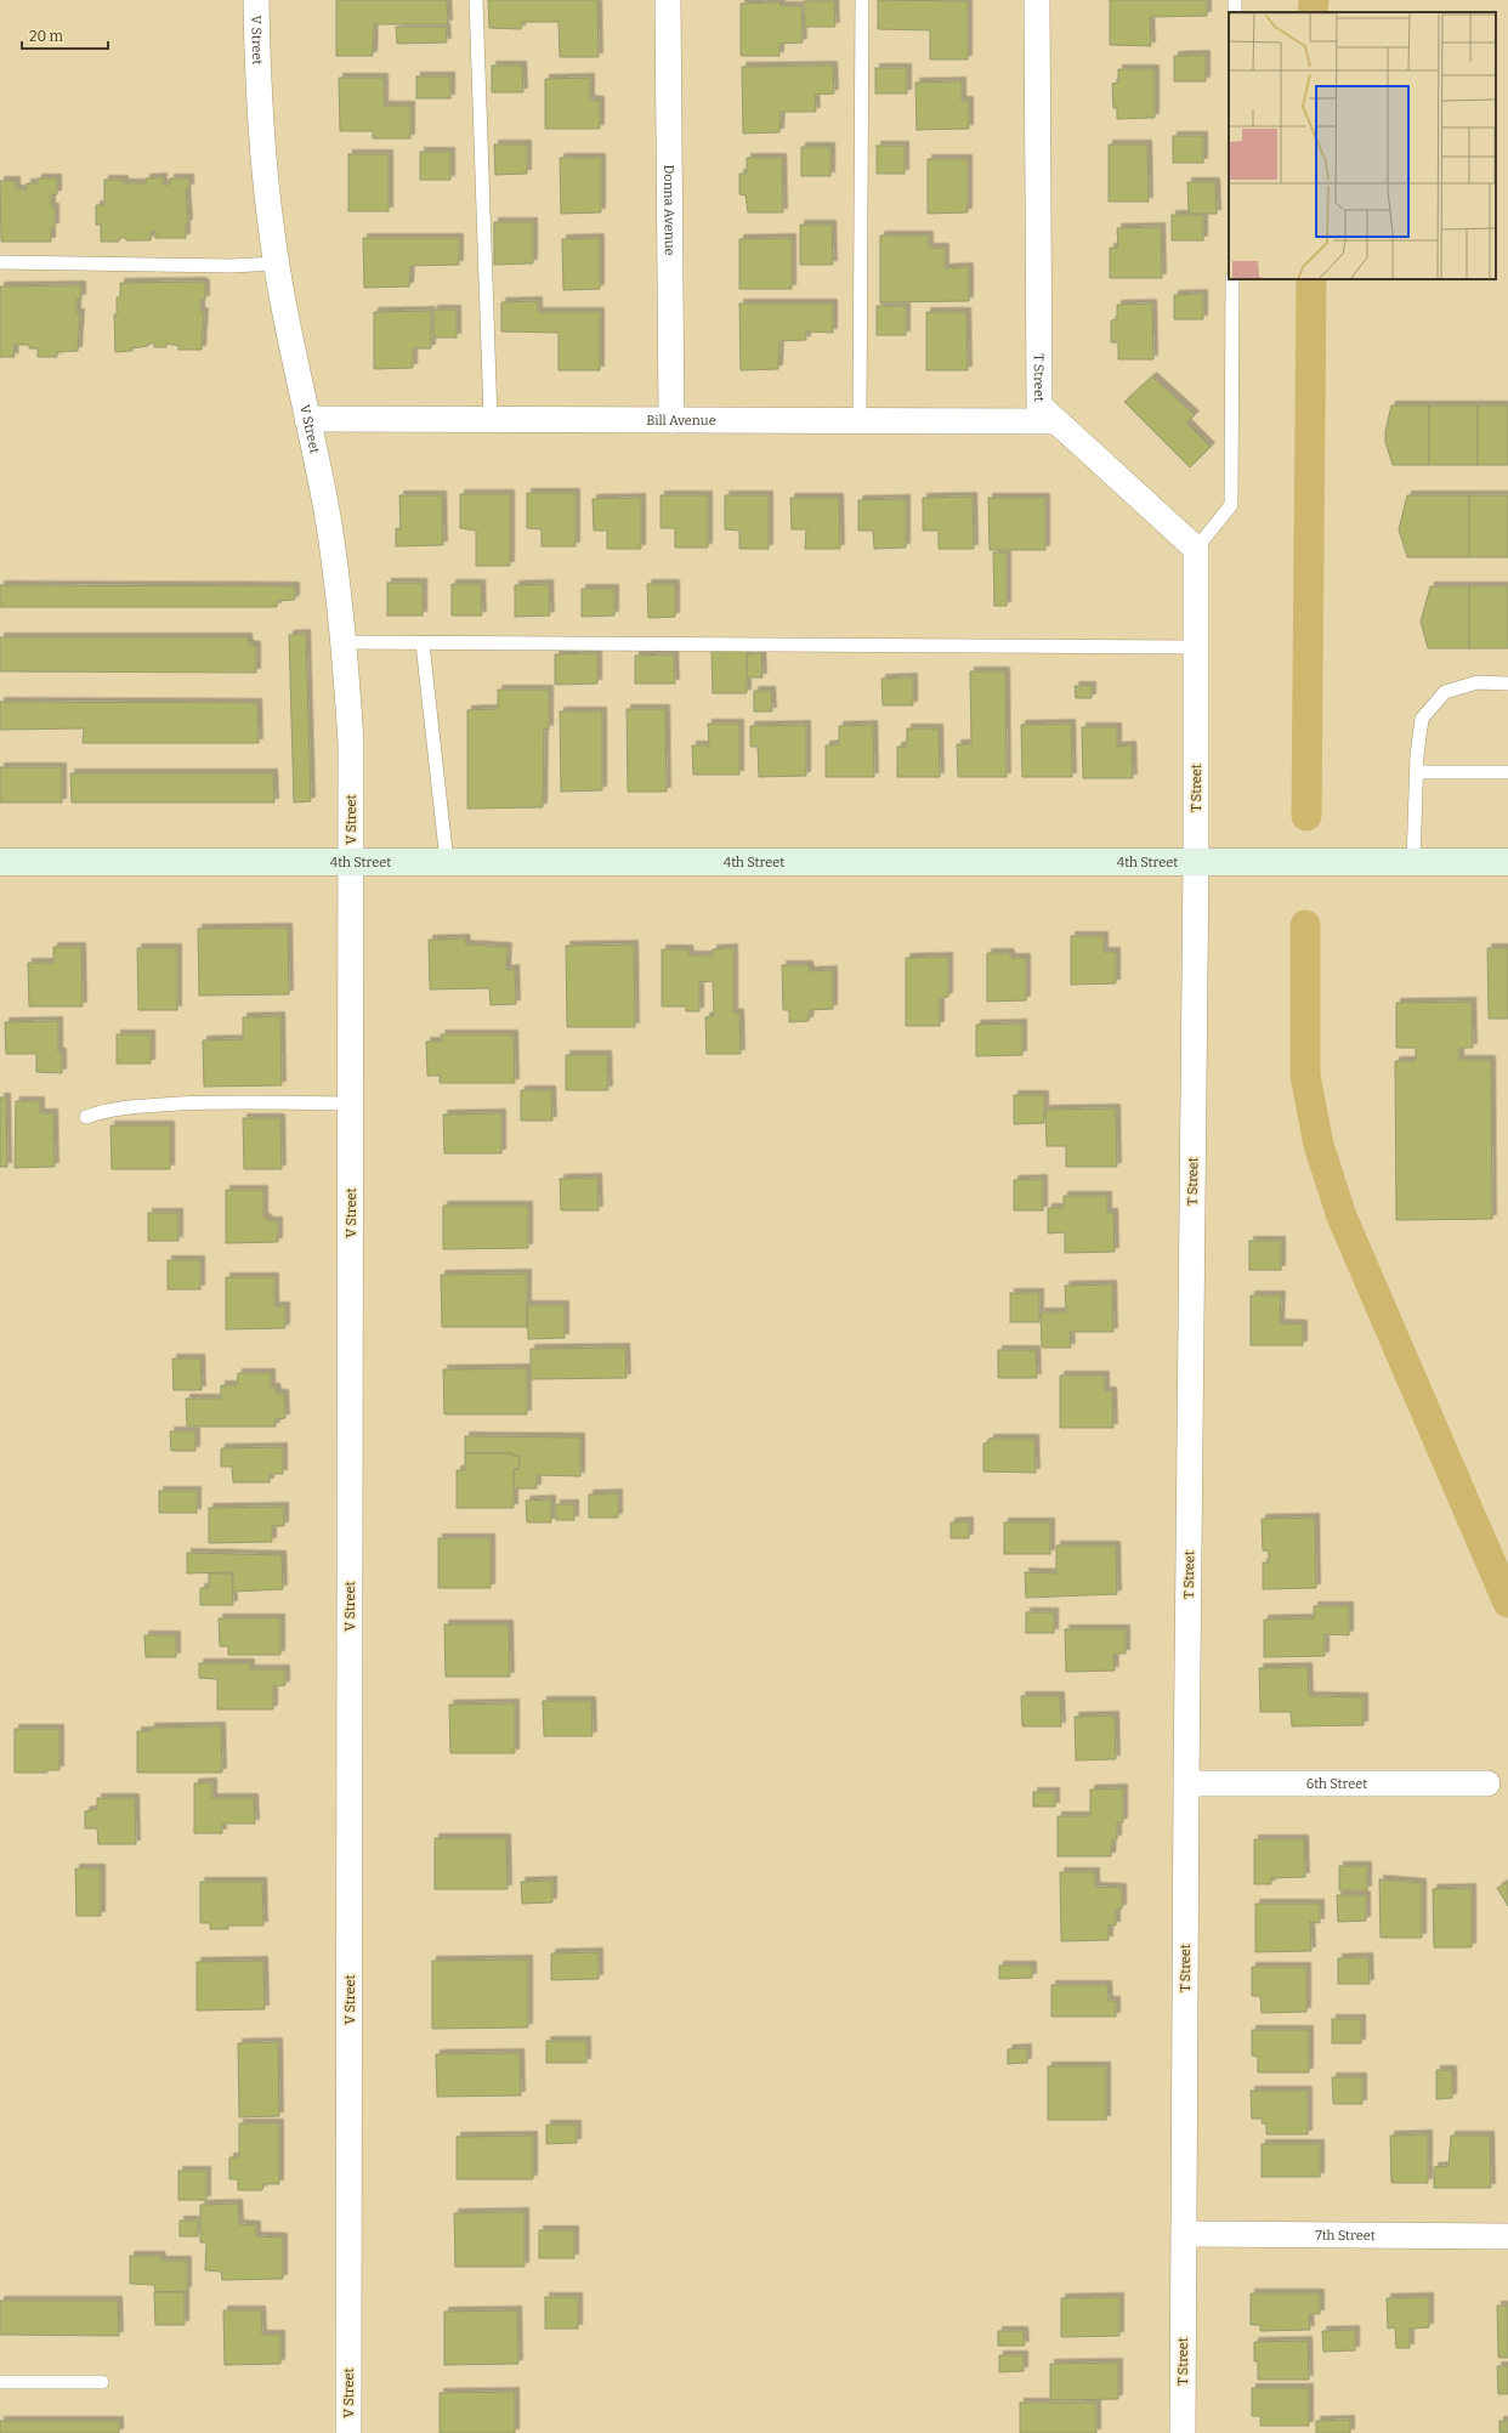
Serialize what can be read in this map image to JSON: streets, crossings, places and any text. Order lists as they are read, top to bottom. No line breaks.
{"streets":{"street":["V Street","Donna Avenue","T Street","Bill Avenue","4th Street","6th Street","7th Street"]},"crossings":[["V Street","Bill Avenue"],["V Street","4th Street"],["Donna Avenue","Bill Avenue"],["T Street","Bill Avenue"],["T Street","4th Street"],["T Street","6th Street"],["T Street","7th Street"]],"scale_bar":"20 m"}
